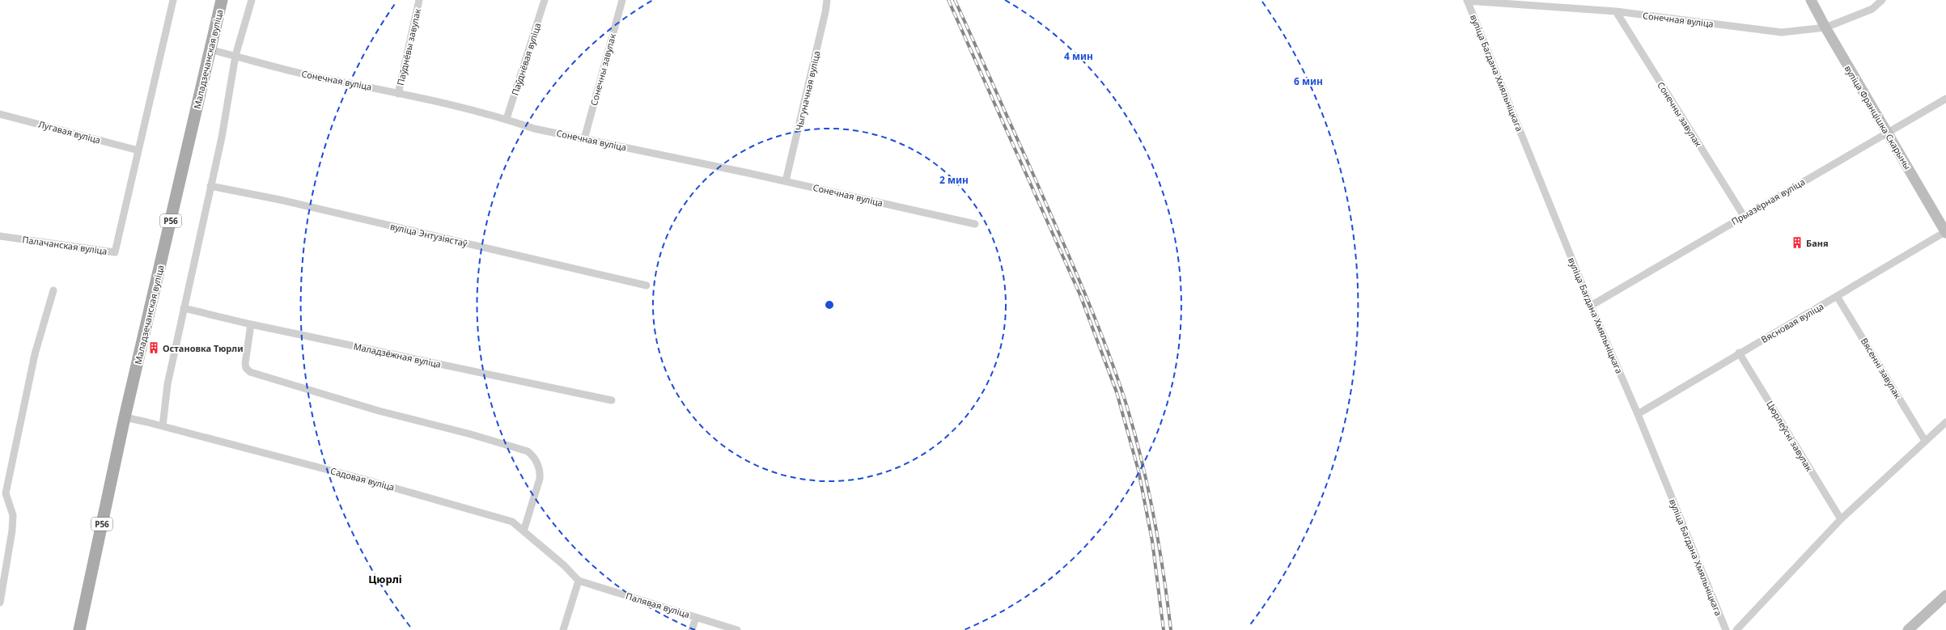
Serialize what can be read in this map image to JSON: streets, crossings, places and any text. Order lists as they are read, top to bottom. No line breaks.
{"streets":{"main road":["Маладзечанская вуліца","Р56"],"street":["Сонечная вуліца","Паўднёвы завулак","Паўднёвая вуліца","Сонечны завулак","вуліца Багдана Хмяльніцкага","Чыгуначная вуліца","вуліца Францішка Скарыны","Лугавая вуліца","Прыазёрная вуліца","вуліца Энтузіястаў","Палачанская вуліца","Вясновая вуліца","Маладзёжная вуліца","Вясенні завулак","Цюрлеўскі завулак","Садовая вуліца","Палявая вуліца"]},"crossings":[["Сонечная вуліца","Паўднёвы завулак"],["Сонечная вуліца","Маладзечанская вуліца"],["Сонечная вуліца","Паўднёвая вуліца"],["Сонечная вуліца","Сонечны завулак"],["Сонечная вуліца","вуліца Багдана Хмяльніцкага"],["Сонечная вуліца","Чыгуначная вуліца"],["Сонечная вуліца","вуліца Францішка Скарыны"],["Маладзечанская вуліца","Садовая вуліца"],["Сонечны завулак","Прыазёрная вуліца"],["вуліца Багдана Хмяльніцкага","Прыазёрная вуліца"],["вуліца Багдана Хмяльніцкага","Вясновая вуліца"],["вуліца Францішка Скарыны","Прыазёрная вуліца"],["вуліца Францішка Скарыны","Вясновая вуліца"],["Лугавая вуліца","Палачанская вуліца"],["Вясновая вуліца","Вясенні завулак"],["Вясновая вуліца","Цюрлеўскі завулак"],["Садовая вуліца","Палявая вуліца"]],"districts":["Цюрлі"],"places":{"building":["Баня","Остановка Тюрли"]},"rings":["4 мин","6 мин","2 мин"]}
